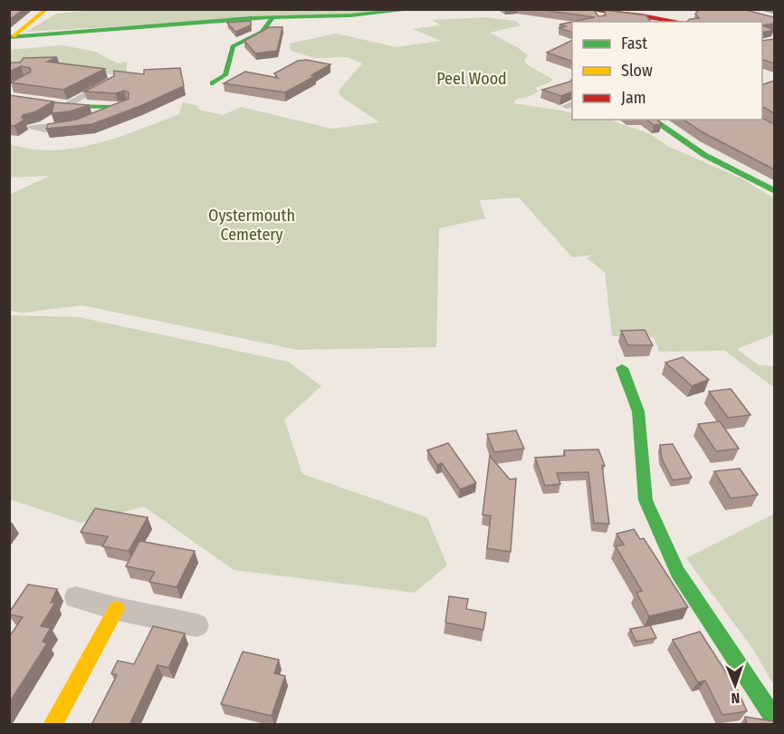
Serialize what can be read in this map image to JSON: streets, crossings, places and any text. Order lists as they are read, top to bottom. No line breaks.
{"parks":["Peel Wood","Oystermouth Cemetery"],"legend":["Fast","Slow","Jam"],"north":"bottom"}
